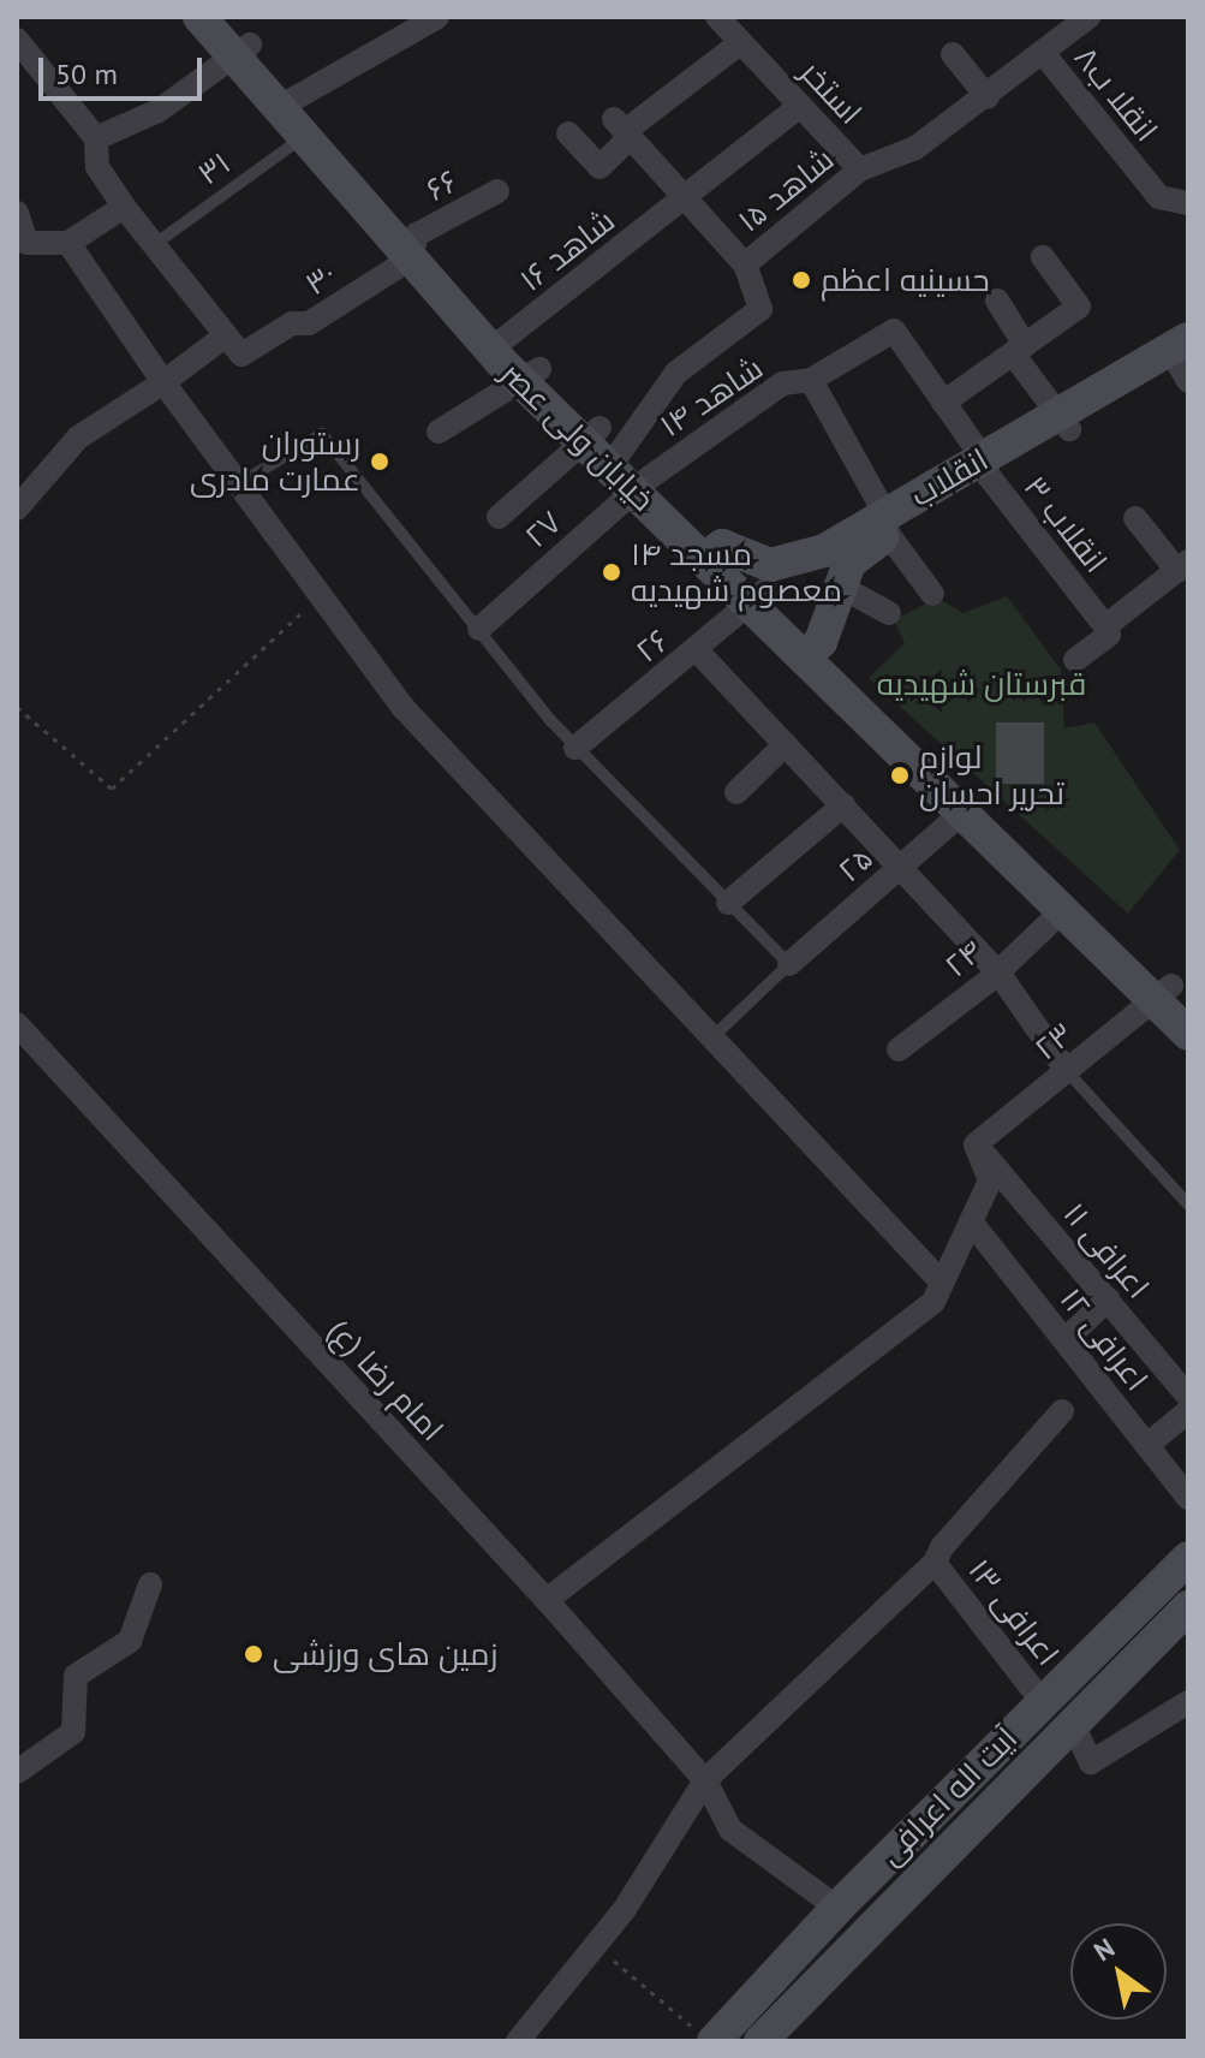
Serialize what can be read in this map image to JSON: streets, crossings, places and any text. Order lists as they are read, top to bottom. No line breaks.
{"streets":{"main road":["خیابان ولی عصر","انقلاب","آیت اله اعرافی"],"street":["استخر","انقلا ب۸","۶۶","شاهد ۱۵","شاهد ۱۶","۳۰","شاهد ۱۴","انقلاب ۳","۲۷","۲۶","۲۵","۲۴","۲۳","اعرافی ۱۱","اعرافی ۱۲","امام رضا (ع)","اعرافی ۱۳"],"lane":["۳۱"]},"crossings":[["استخر","شاهد ۱۵"],["استخر","شاهد ۱۶"],["انقلا ب۸","شاهد ۱۵"],["۳۱","خیابان ولی عصر"],["۶۶","۳۰"],["۶۶","خیابان ولی عصر"],["شاهد ۱۵","خیابان ولی عصر"],["شاهد ۱۶","خیابان ولی عصر"],["۳۰","خیابان ولی عصر"],["شاهد ۱۴","خیابان ولی عصر"],["شاهد ۱۴","انقلاب ۳"],["شاهد ۱۴","۲۷"],["خیابان ولی عصر","انقلاب"],["خیابان ولی عصر","۲۷"],["خیابان ولی عصر","۲۶"],["خیابان ولی عصر","۲۵"],["خیابان ولی عصر","۲۴"],["خیابان ولی عصر","۲۳"],["انقلاب","انقلاب ۳"],["۲۳","اعرافی ۱۱"],["امام رضا (ع)","آیت اله اعرافی"],["اعرافی ۱۳","آیت اله اعرافی"]],"parks":["قبرستان شهیدیه"],"places":["حسینیه اعظم","رستوران عمارت مادری","مسجد ۱۴ معصوم شهیدیه","لوازم تحریر احسان","زمین های ورزشی"],"scale_bar":"50 m","north":"top left"}
